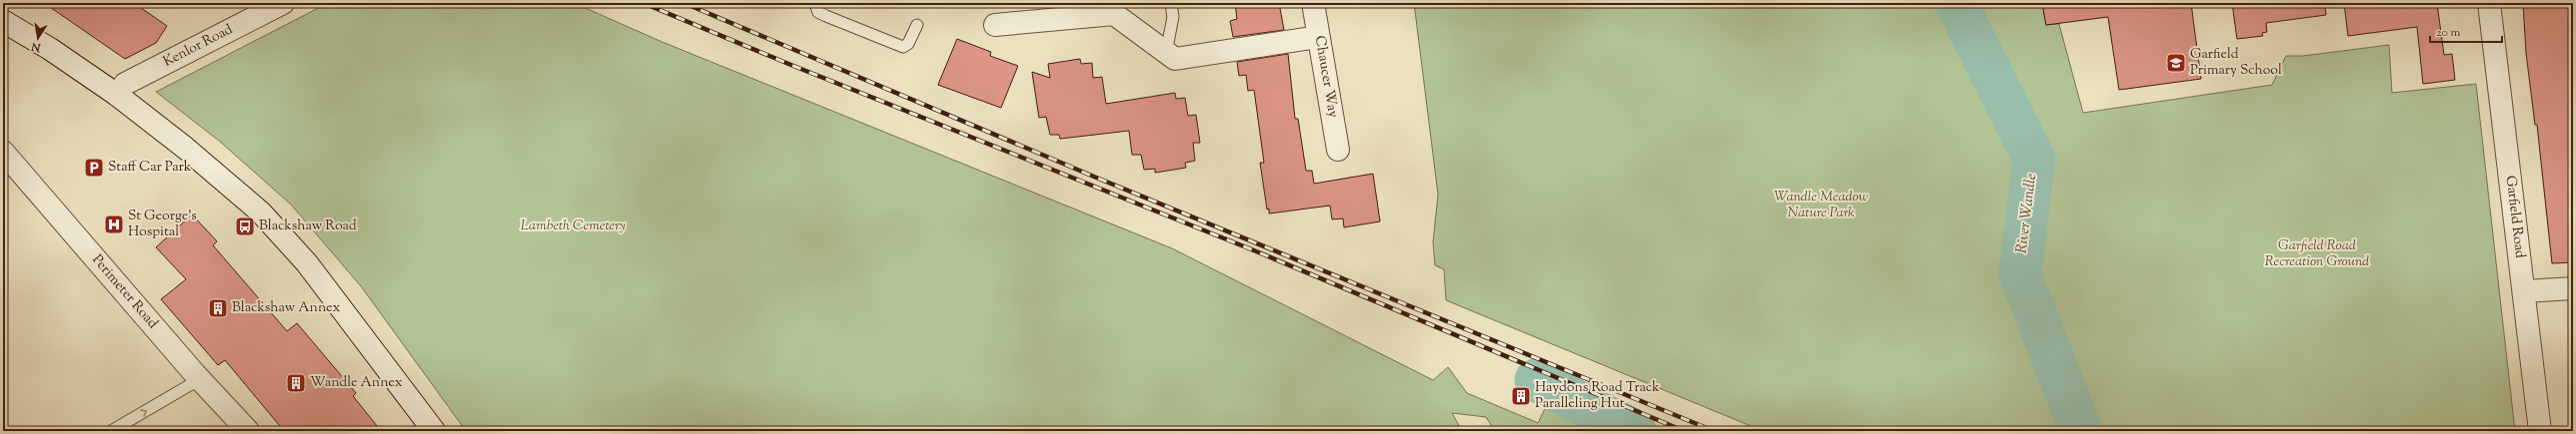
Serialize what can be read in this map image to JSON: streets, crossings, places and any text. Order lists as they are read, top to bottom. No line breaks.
{"streets":{"street":["Kenlor Road","Chaucer Way","Garfield Road","Perimeter Road"]},"water":["River Wandle"],"parks":["Wandle Meadow Nature Park","Lambeth Cemetery","Garfield Road Recreation Ground"],"places":{"school or university":["Garfield Primary School"],"parking":["Staff Car Park"],"hospital":["St George's Hospital"],"bus stop":["Blackshaw Road"],"building":["Blackshaw Annex","Wandle Annex","Haydons Road Track Paralleling Hut"]},"scale_bar":"20 m","north":"bottom"}
